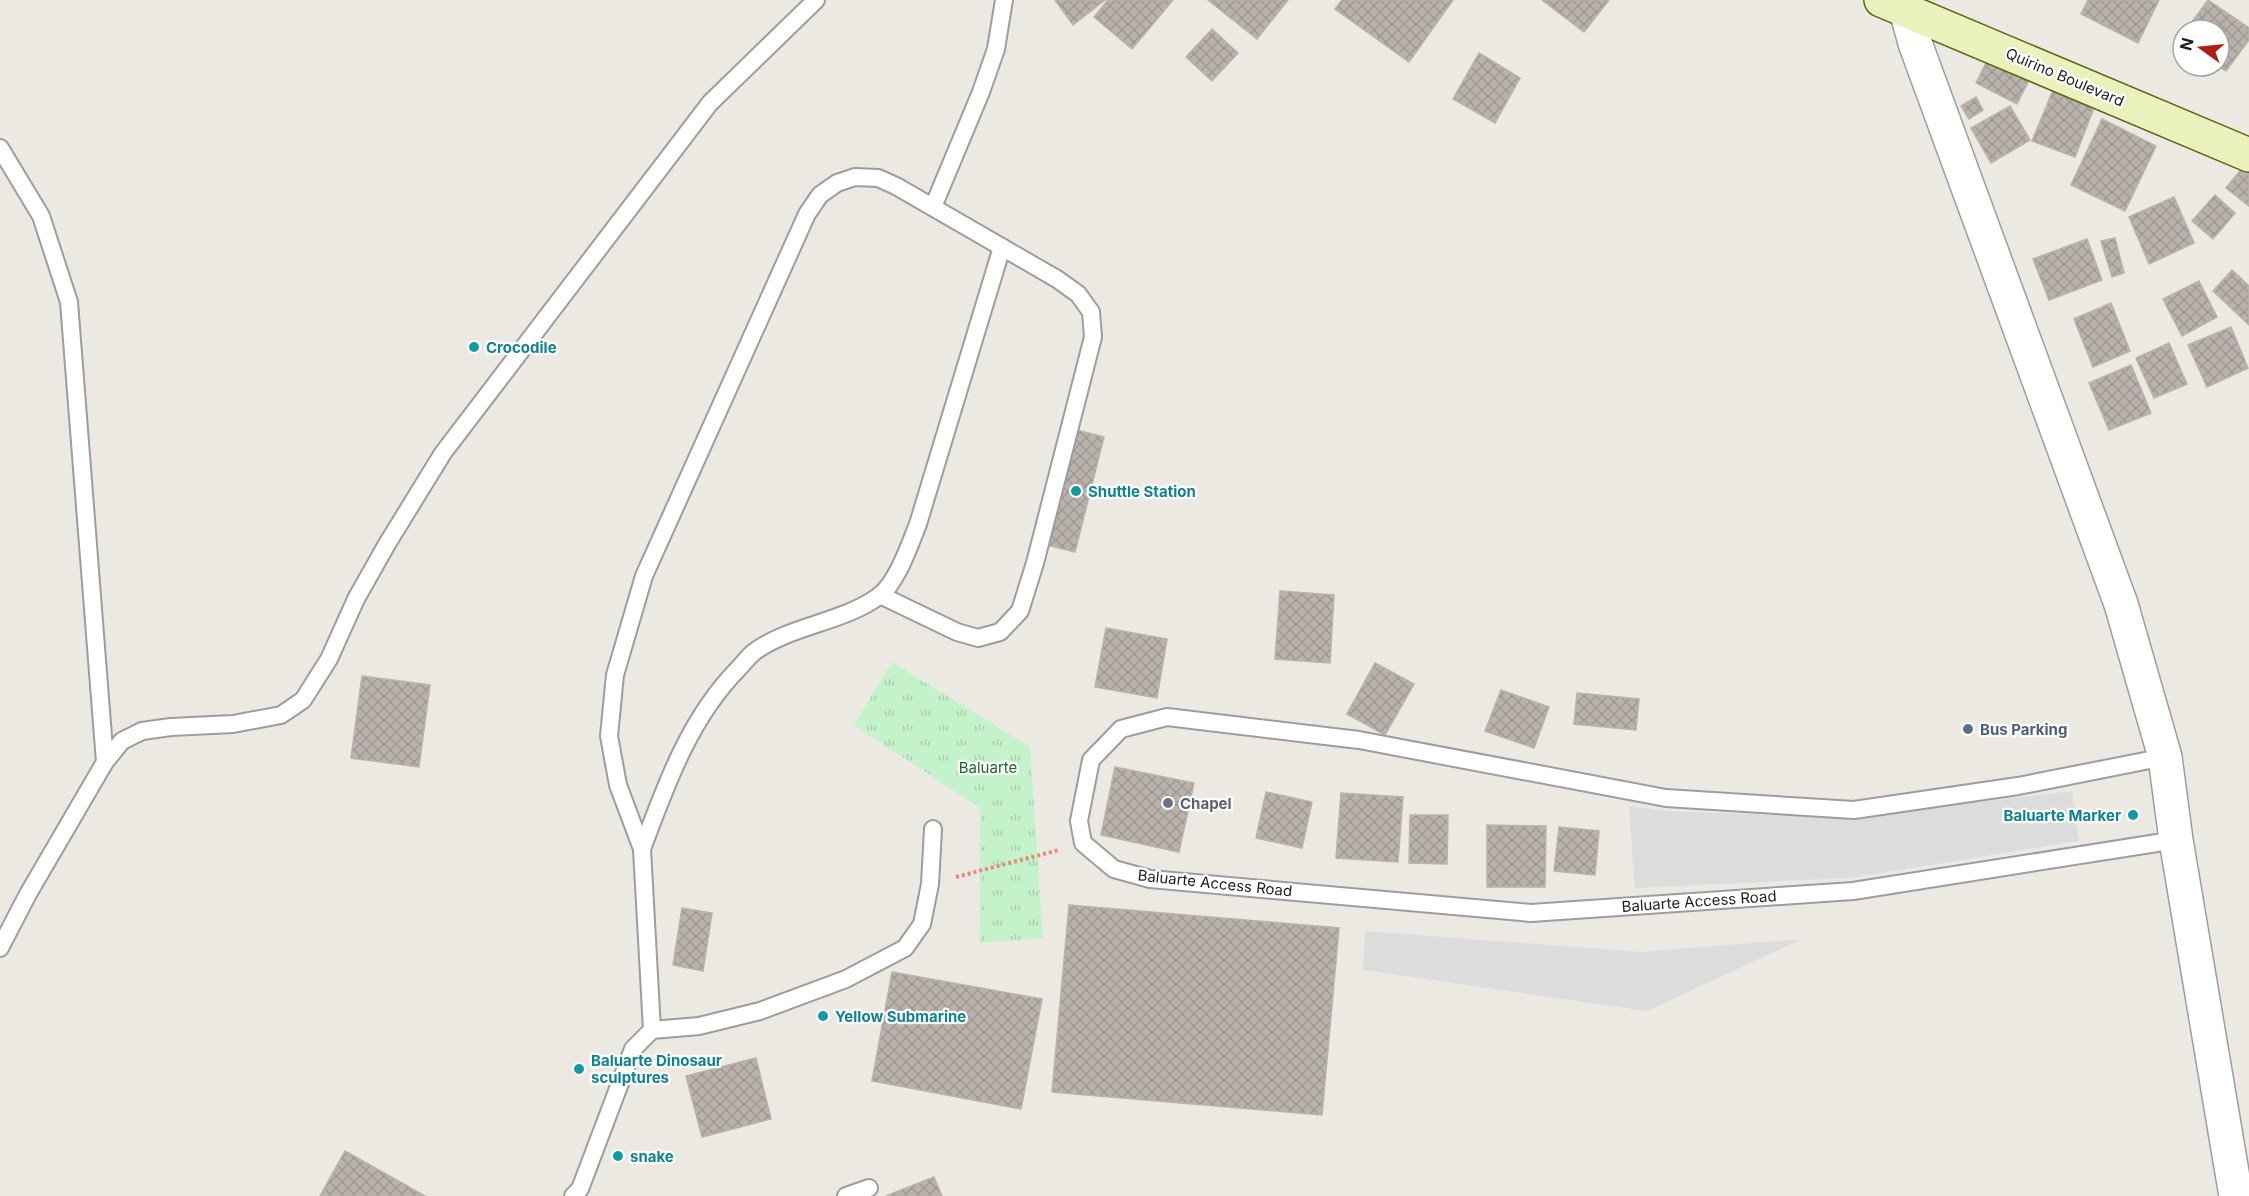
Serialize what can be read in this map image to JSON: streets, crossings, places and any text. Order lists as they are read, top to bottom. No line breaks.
{"streets":{"main road":["Quirino Boulevard"],"lane":["Baluarte Access Road"]},"parks":["Baluarte"],"places":["Crocodile","Shuttle Station","Bus Parking","Chapel","Baluarte Marker","Yellow Submarine","Baluarte Dinosaur sculptures","snake"],"north":"left"}
